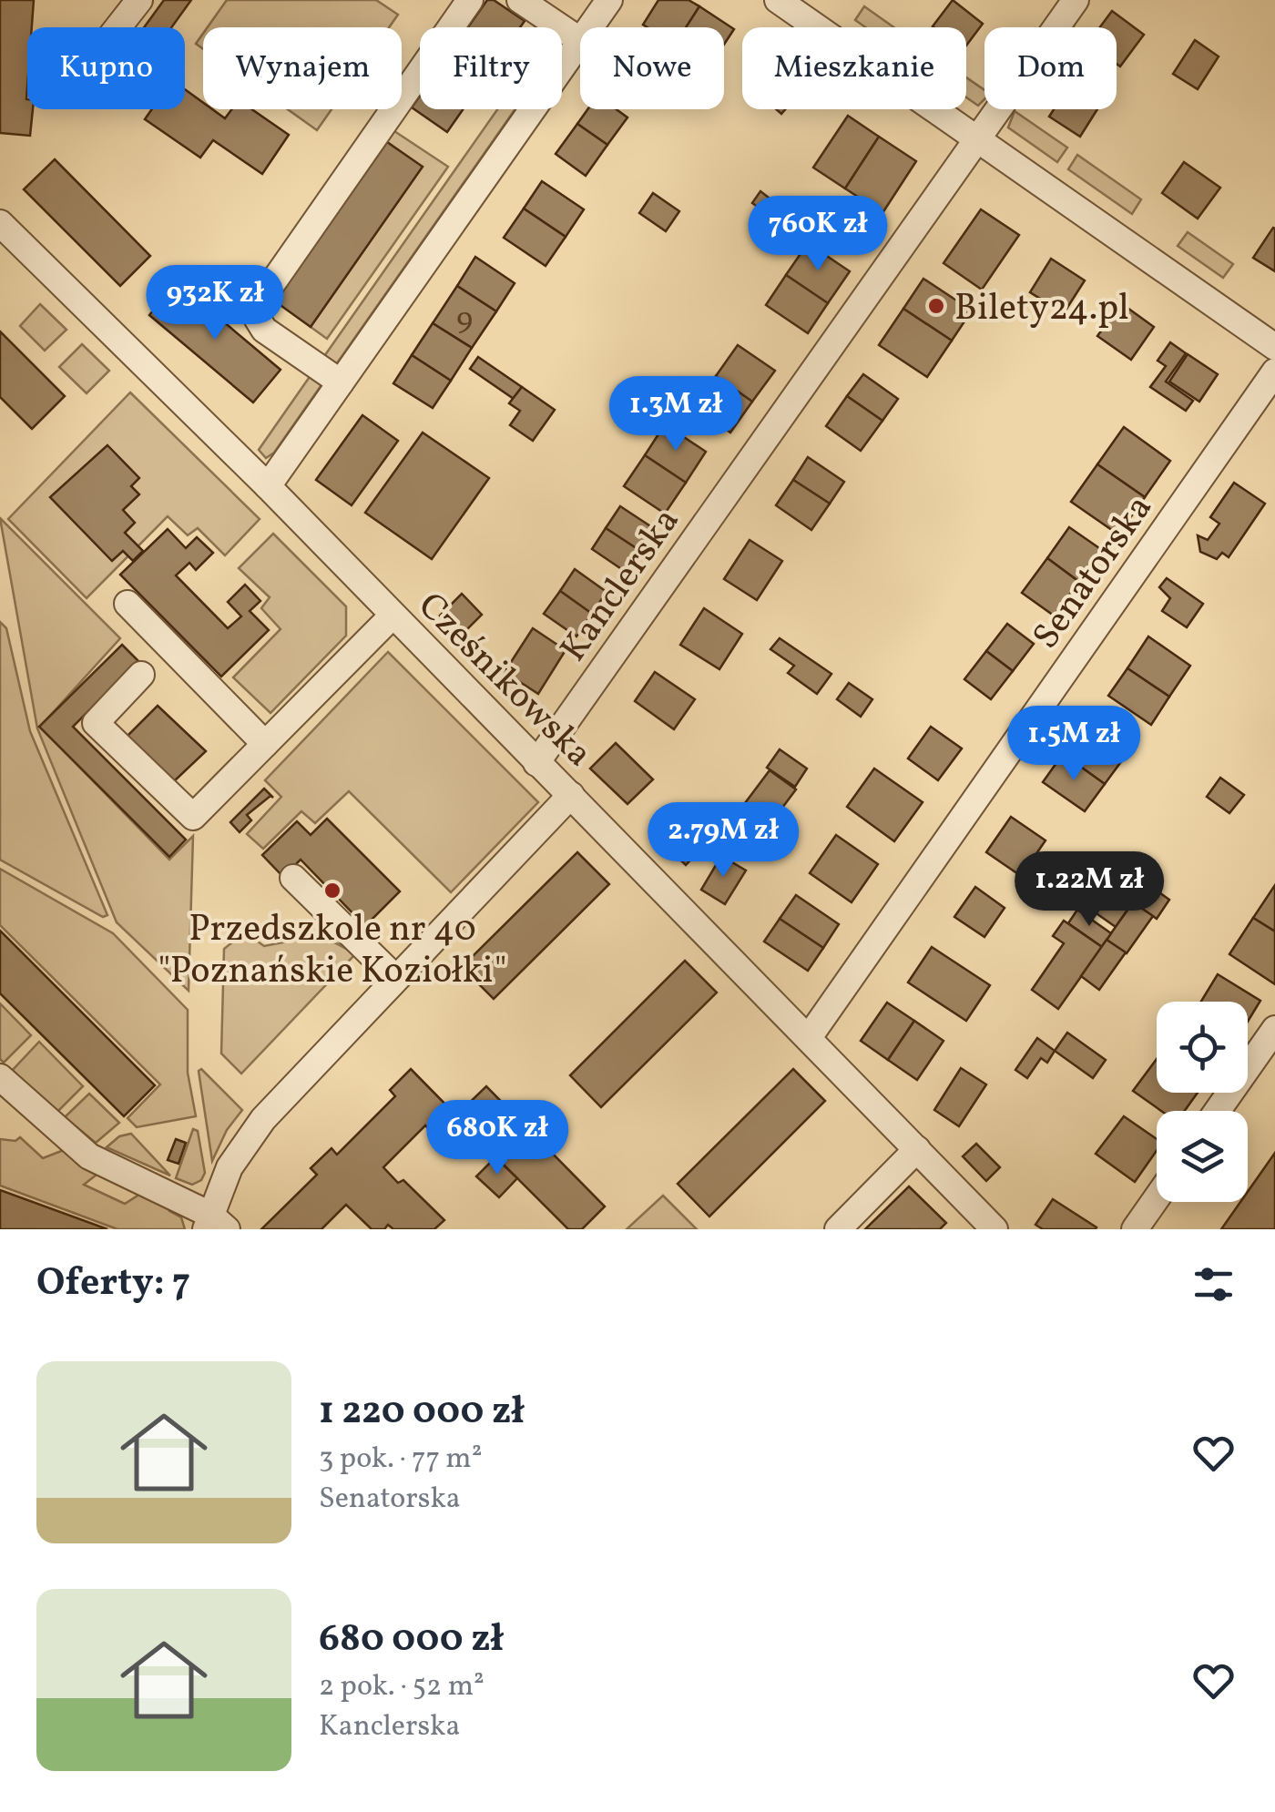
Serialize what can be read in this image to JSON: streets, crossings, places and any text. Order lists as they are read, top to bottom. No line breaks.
{"streets":{"street":["Senatorska","Kanclerska","Cześnikowska"]},"crossings":[["Senatorska","Cześnikowska"],["Kanclerska","Cześnikowska"]],"places":["Bilety24.pl","Przedszkole nr 40 \"Poznańskie Koziołki\""],"house_numbers":["9"],"page":{"chip":["Kupno","Wynajem","Filtry","Nowe","Mieszkanie","Dom"],"price":["760K zł","932K zł","1.3M zł","1.5M zł","2.79M zł","1.22M zł","680K zł"],"heading":"Oferty: 7","list":[{"name":"1 220 000 zł","note":"3 pok. · 77 m² · Senatorska"},{"name":"680 000 zł","note":"2 pok. · 52 m² · Kanclerska"}]}}
